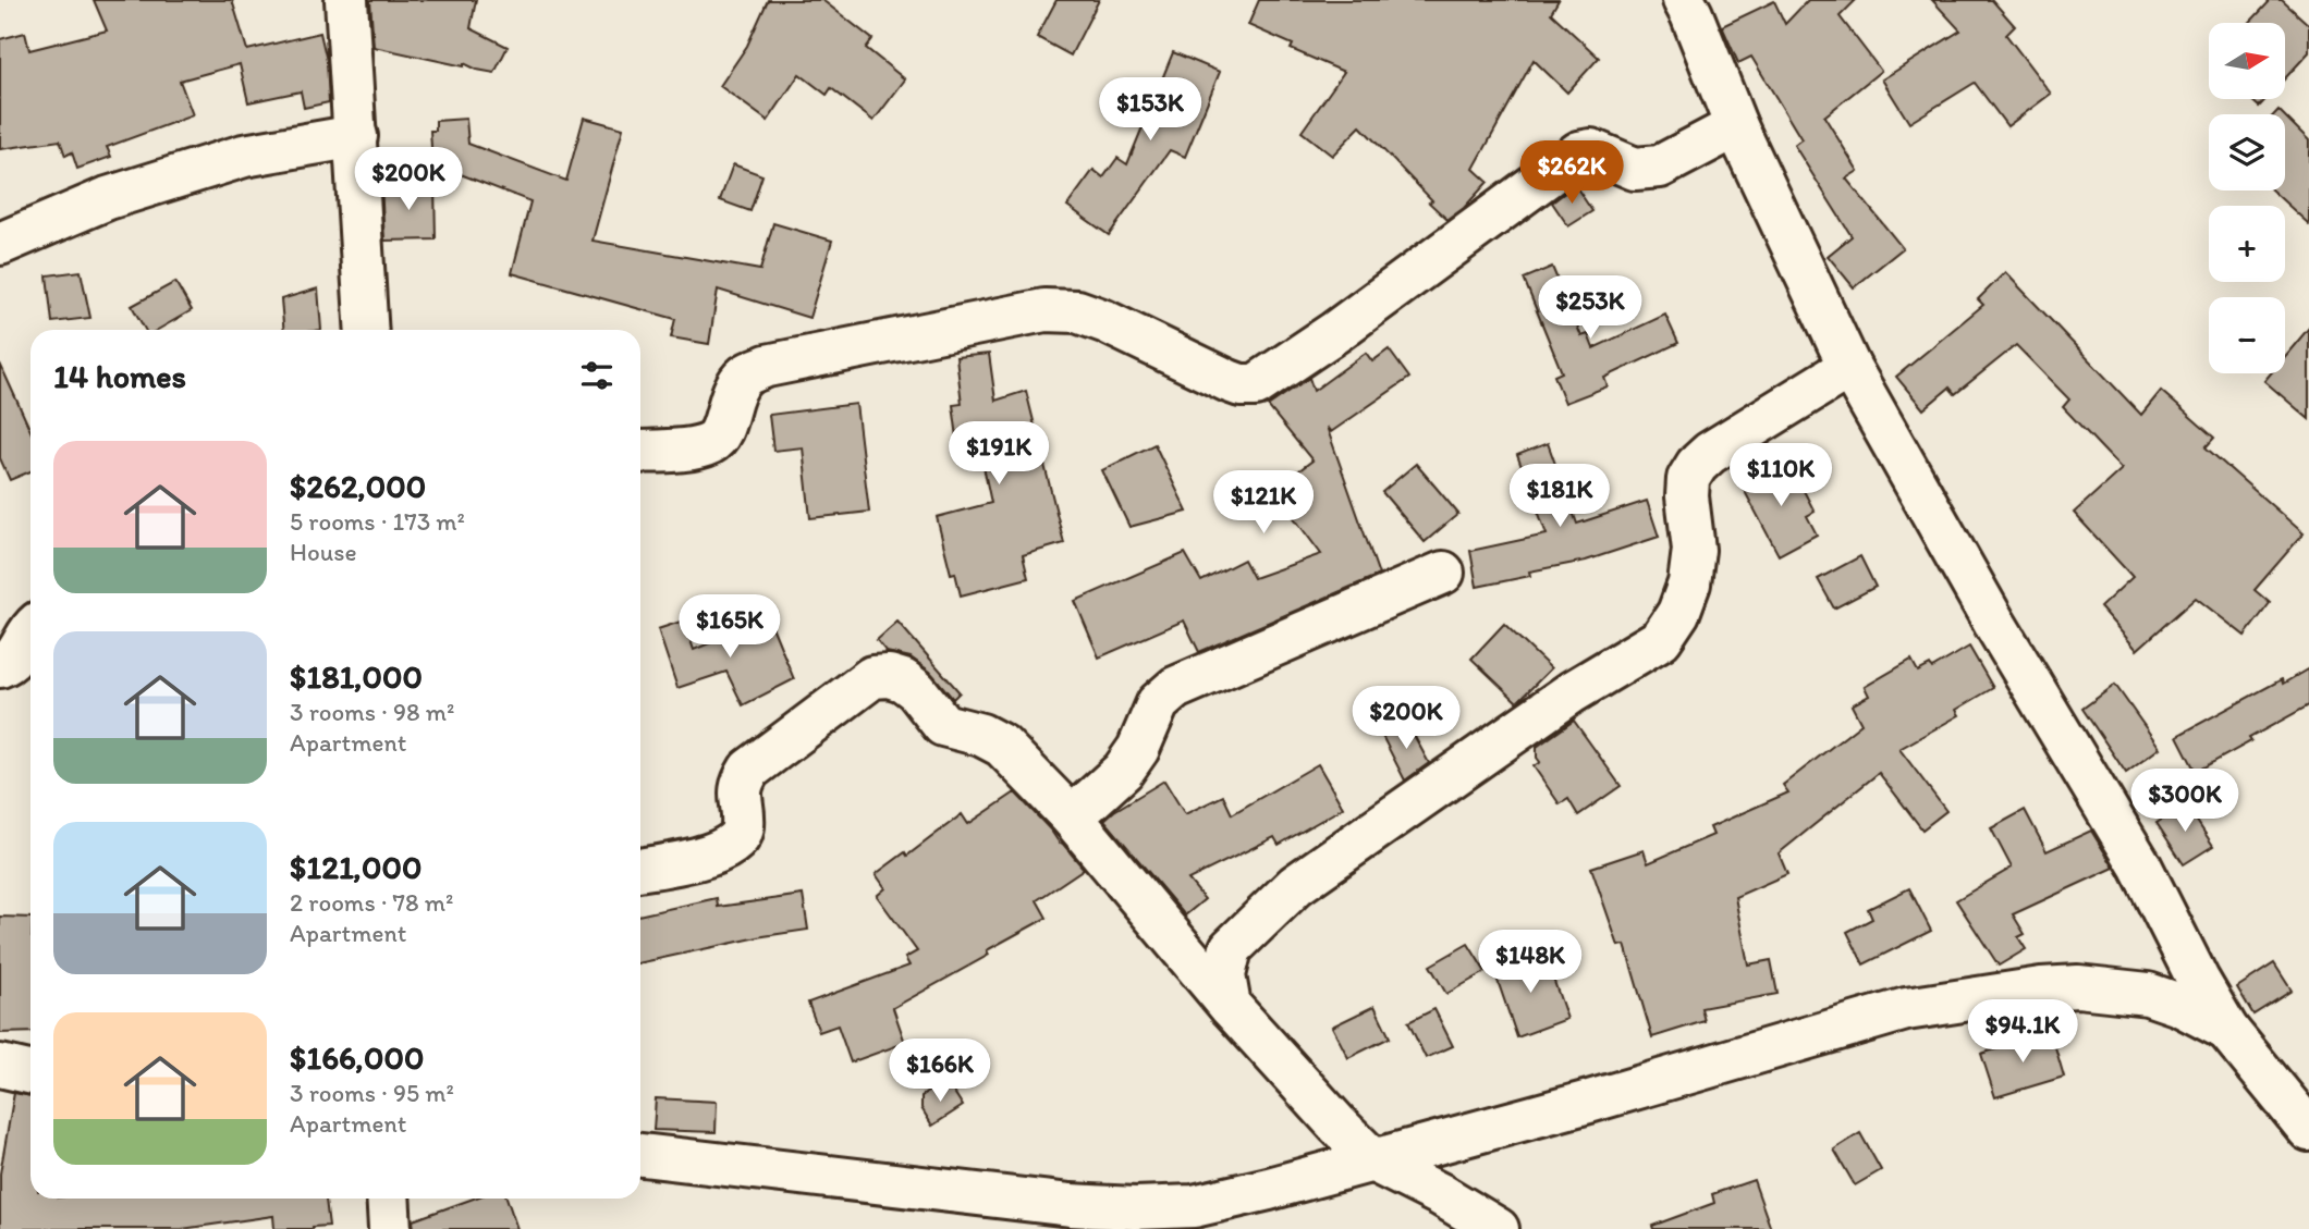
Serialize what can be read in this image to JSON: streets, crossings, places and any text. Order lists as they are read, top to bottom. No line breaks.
{"north":"right","page":{"map_buttons":["+","−"],"price":["$153K","$262K","$200K","$253K","$191K","$110K","$181K","$121K","$165K","$200K","$300K","$148K","$94.1K","$166K"],"heading":"14 homes","list":[{"name":"$262,000","note":"5 rooms · 173 m² · House"},{"name":"$181,000","note":"3 rooms · 98 m² · Apartment"},{"name":"$121,000","note":"2 rooms · 78 m² · Apartment"},{"name":"$166,000","note":"3 rooms · 95 m² · Apartment"}]}}
